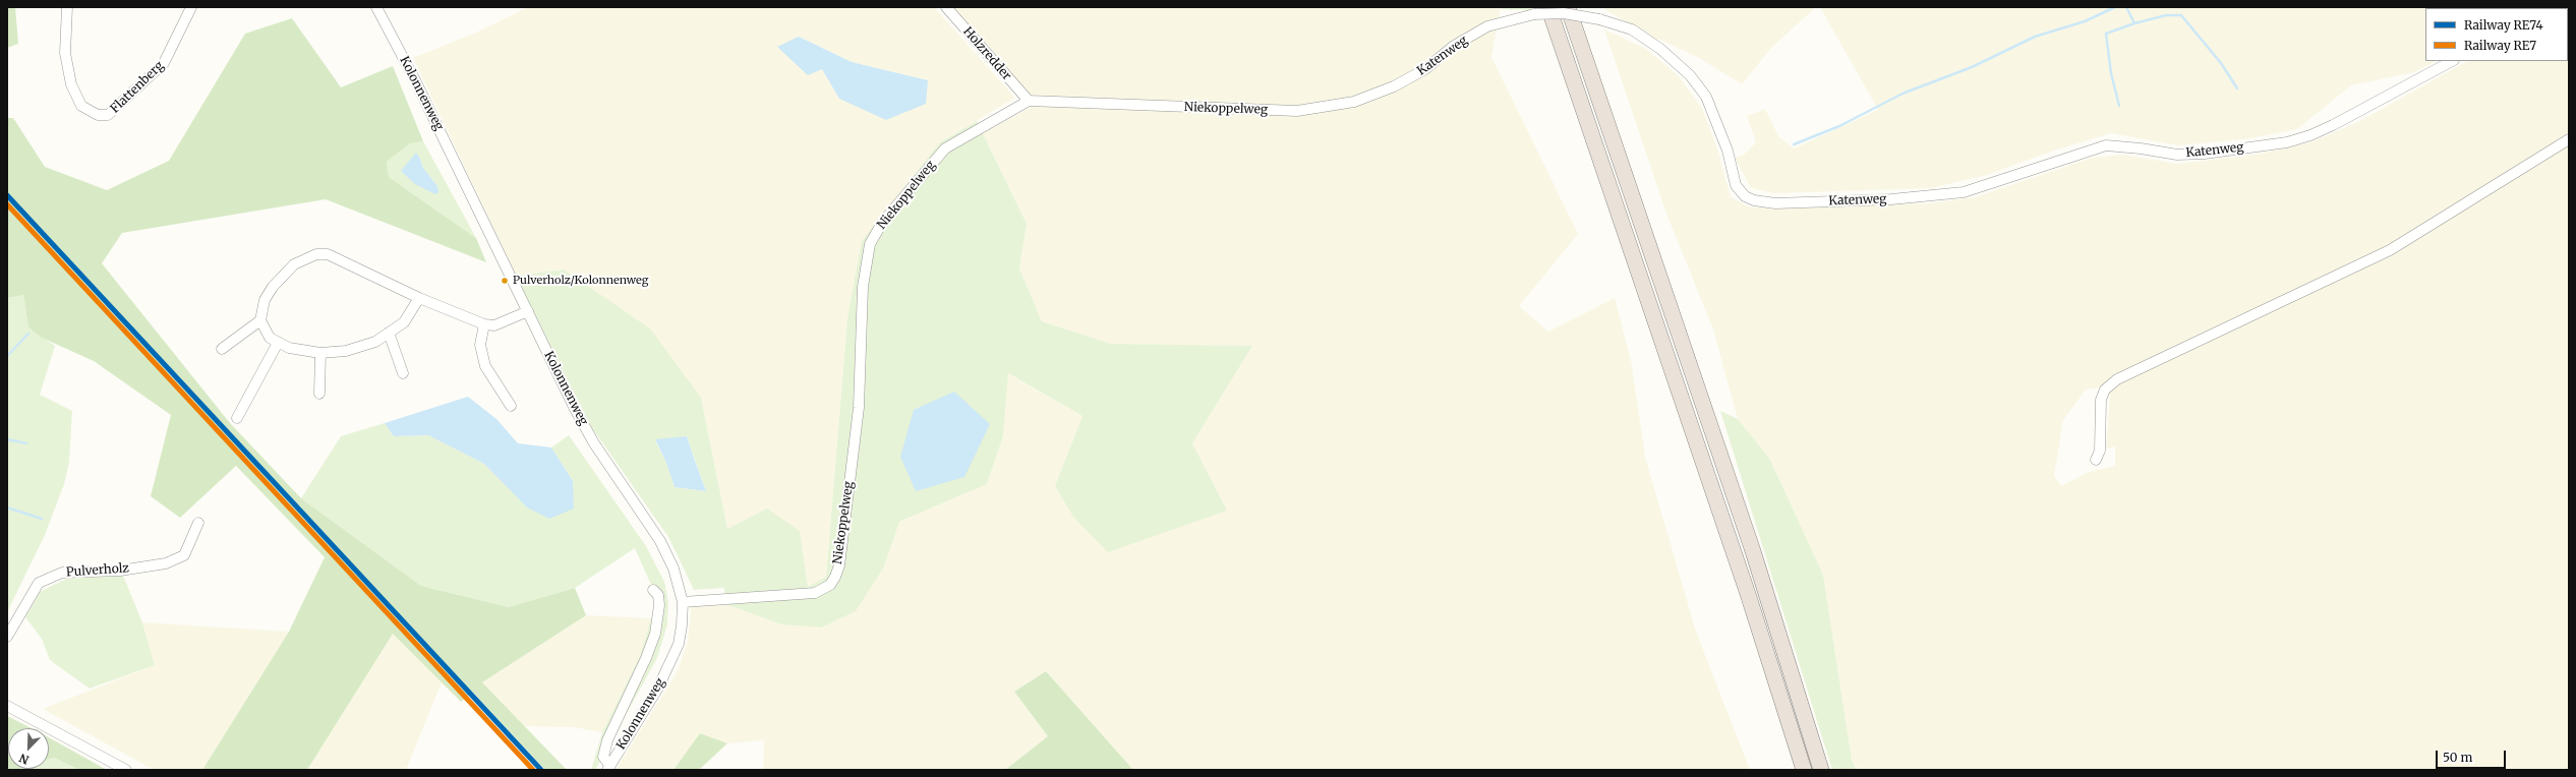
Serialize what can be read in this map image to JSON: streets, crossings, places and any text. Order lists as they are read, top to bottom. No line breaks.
{"streets":{"street":["Holzredder","Katenweg","Flattenberg","Kolonnenweg","Niekoppelweg","Pulverholz"]},"crossings":[["Holzredder","Niekoppelweg"],["Katenweg","Niekoppelweg"],["Kolonnenweg","Niekoppelweg"]],"places":["Pulverholz/Kolonnenweg"],"lines":["rail line RE74","rail line RE7"],"legend":["Railway RE74","Railway RE7"],"scale_bar":"50 m","north":"bottom left"}
